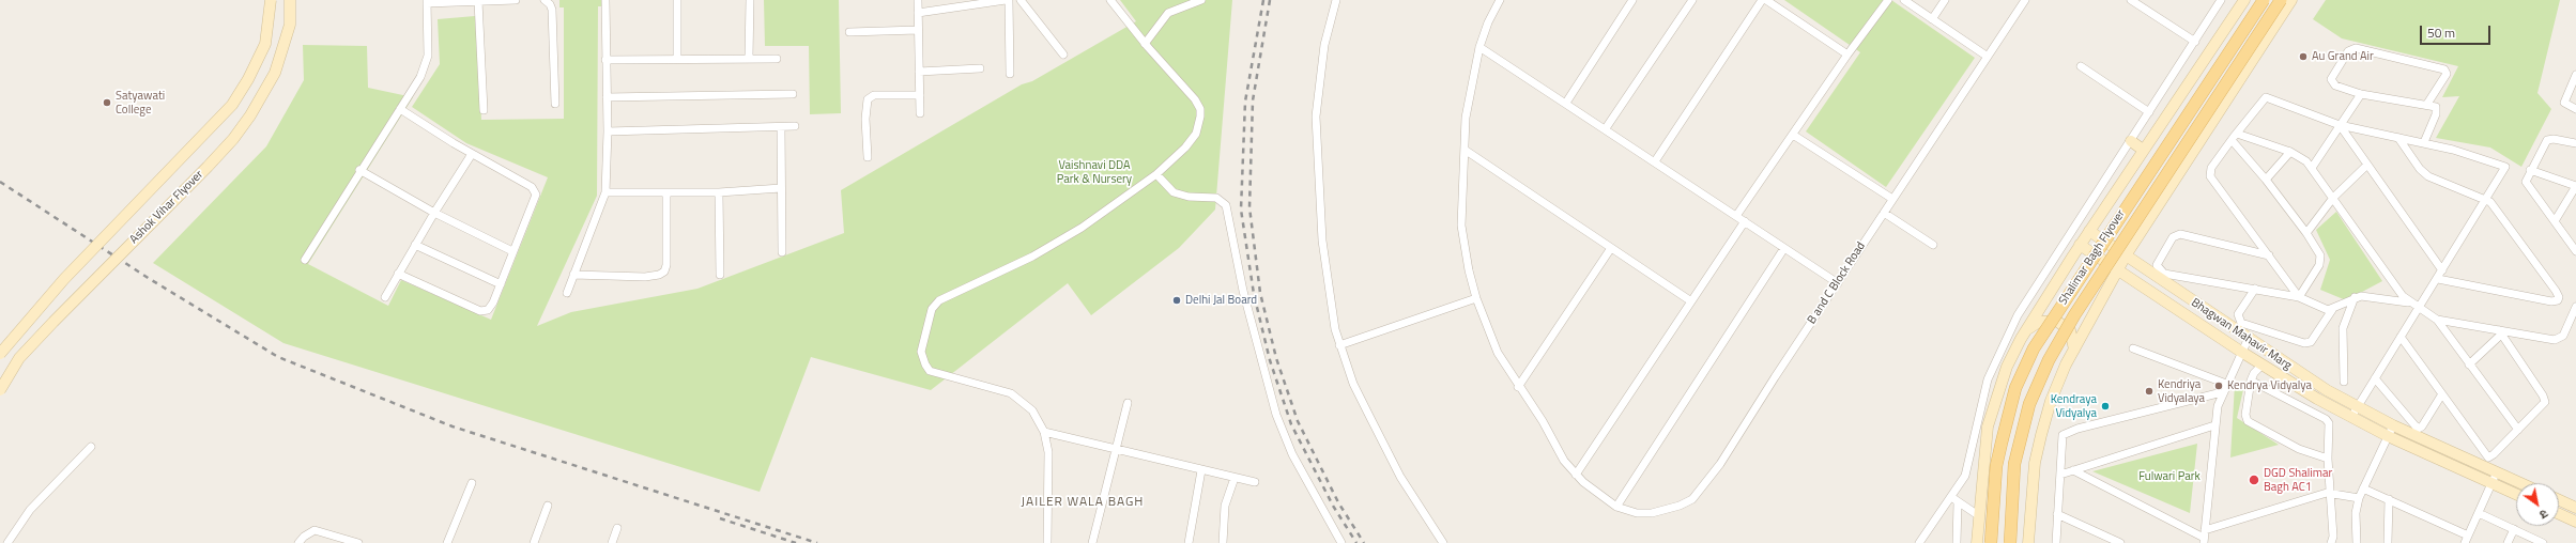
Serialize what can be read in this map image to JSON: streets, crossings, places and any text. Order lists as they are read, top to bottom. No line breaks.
{"streets":{"main road":["Shalimar Bagh Flyover"],"street":["Ashok Vihar Flyover","B and C Block Road","Bhagwan Mahavir Marg"]},"districts":["JAILER WALA BAGH"],"parks":["Vaishnavi DDA Park & Nursery","Fulwari Park"],"places":["Au Grand Air","Satyawati College","Delhi Jal Board","Kendrya Vidyalya","Kendriya Vidyalaya","Kendraya Vidyalya","DGD Shalimar Bagh AC1"],"scale_bar":"50 m","north":"bottom right"}
